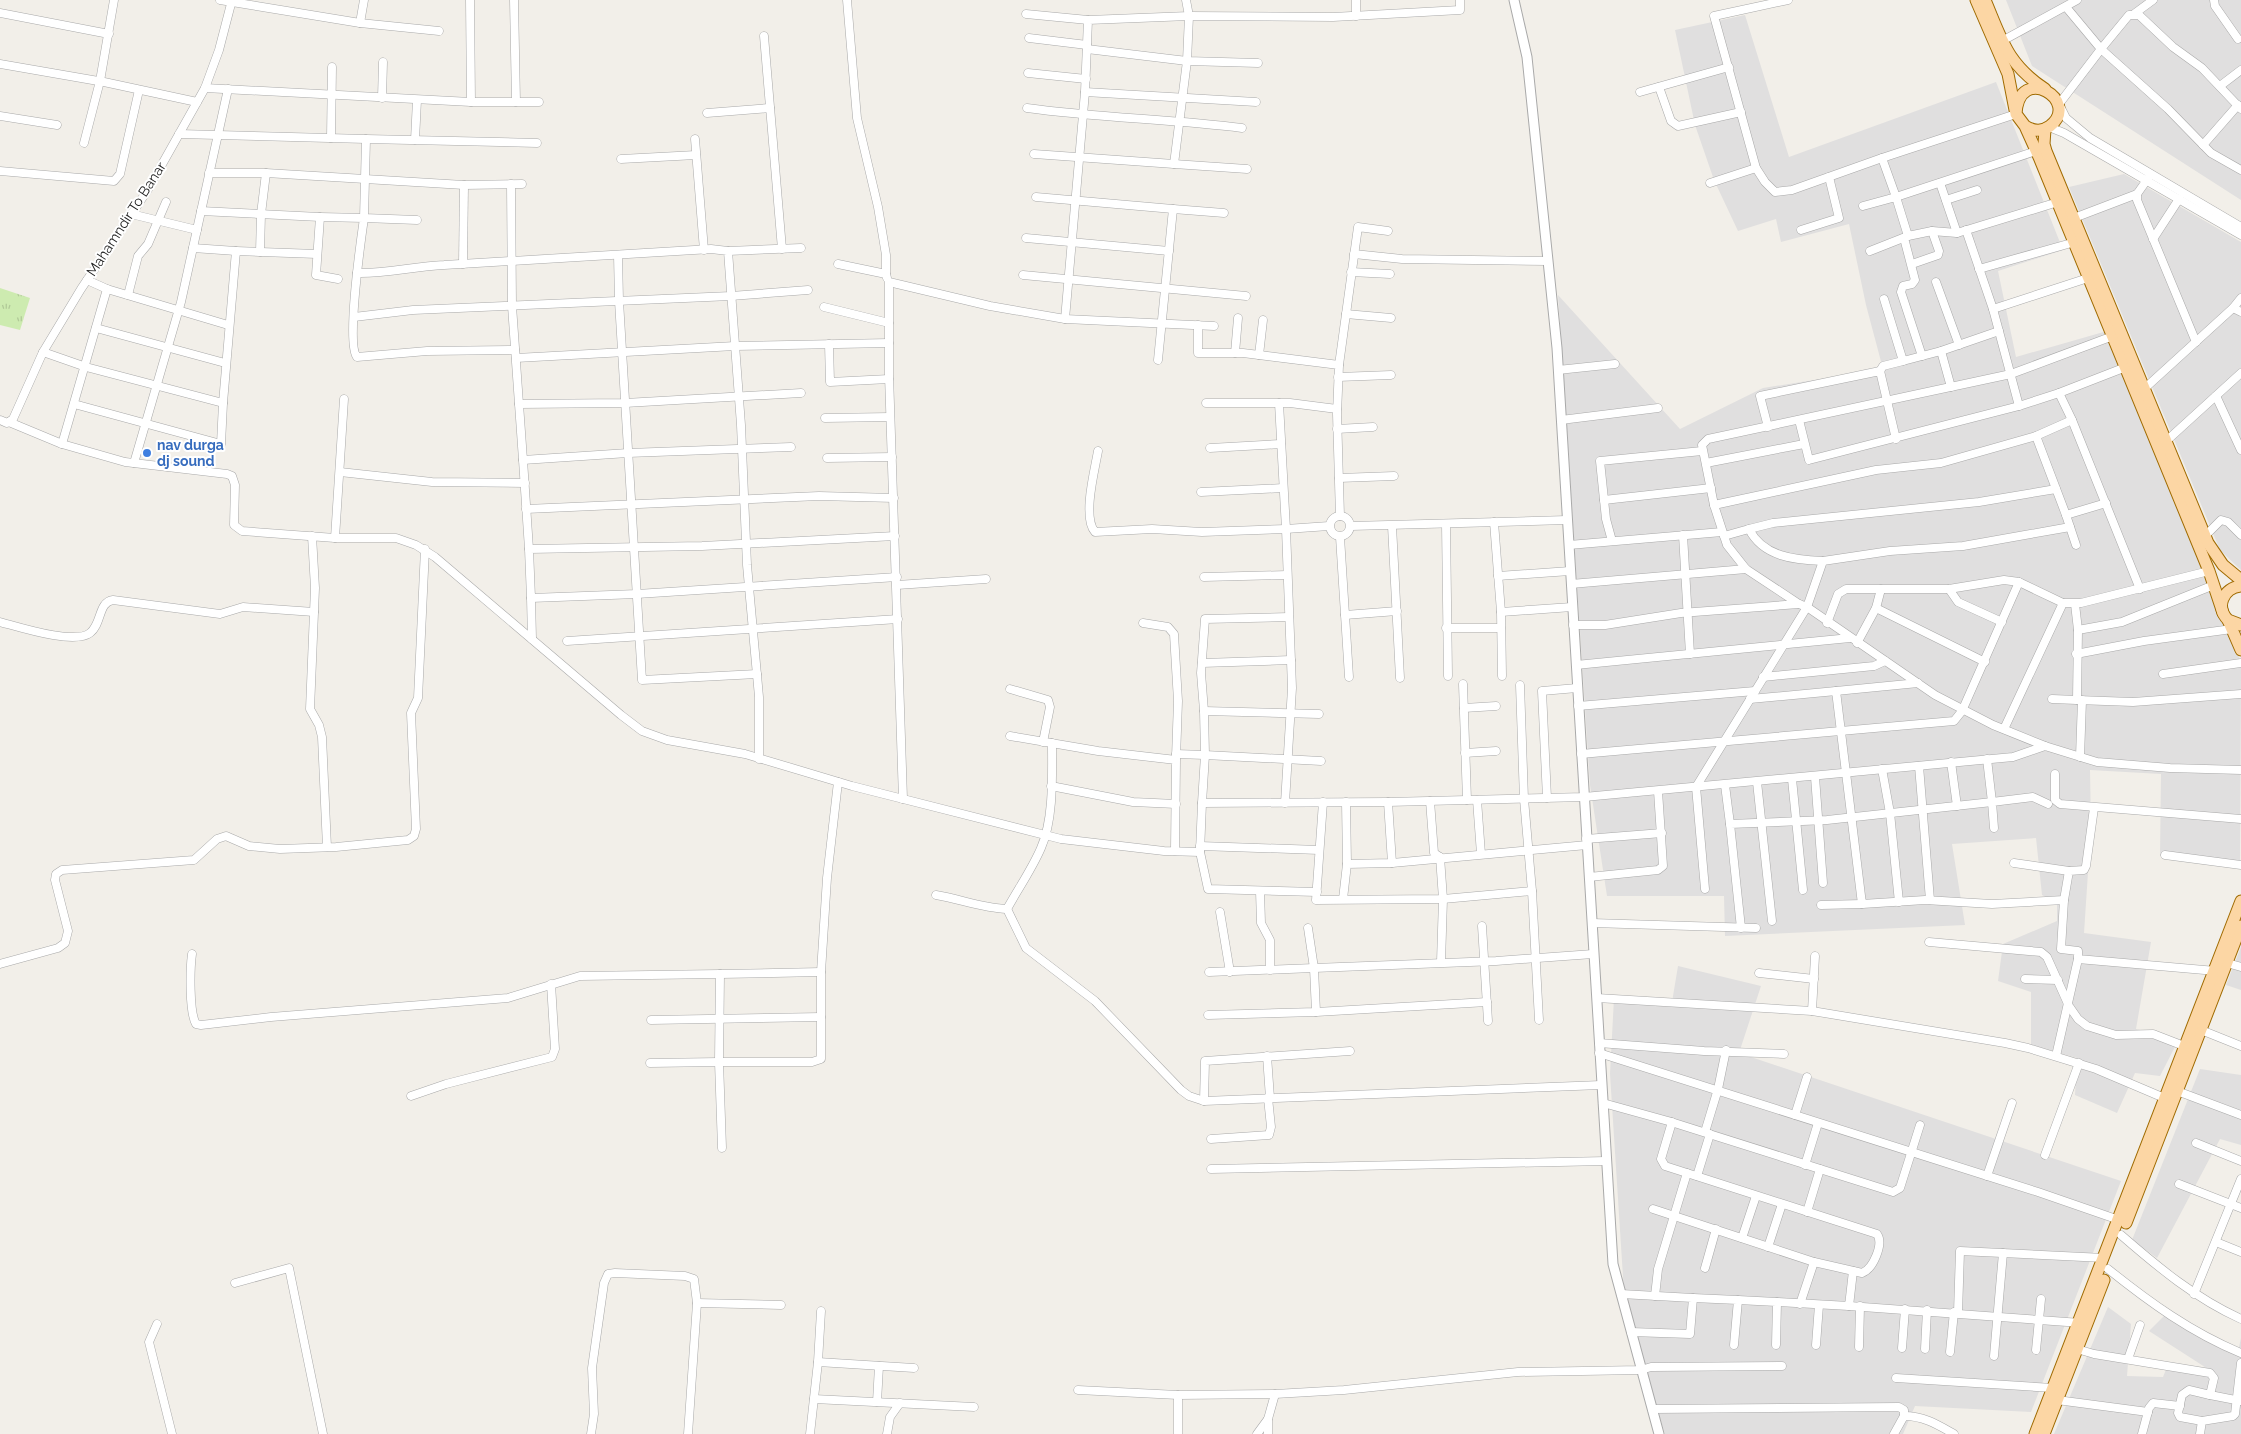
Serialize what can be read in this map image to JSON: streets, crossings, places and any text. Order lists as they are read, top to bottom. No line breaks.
{"streets":{"street":["Mahamndir To Banar"]},"places":["nav durga dj sound"]}
